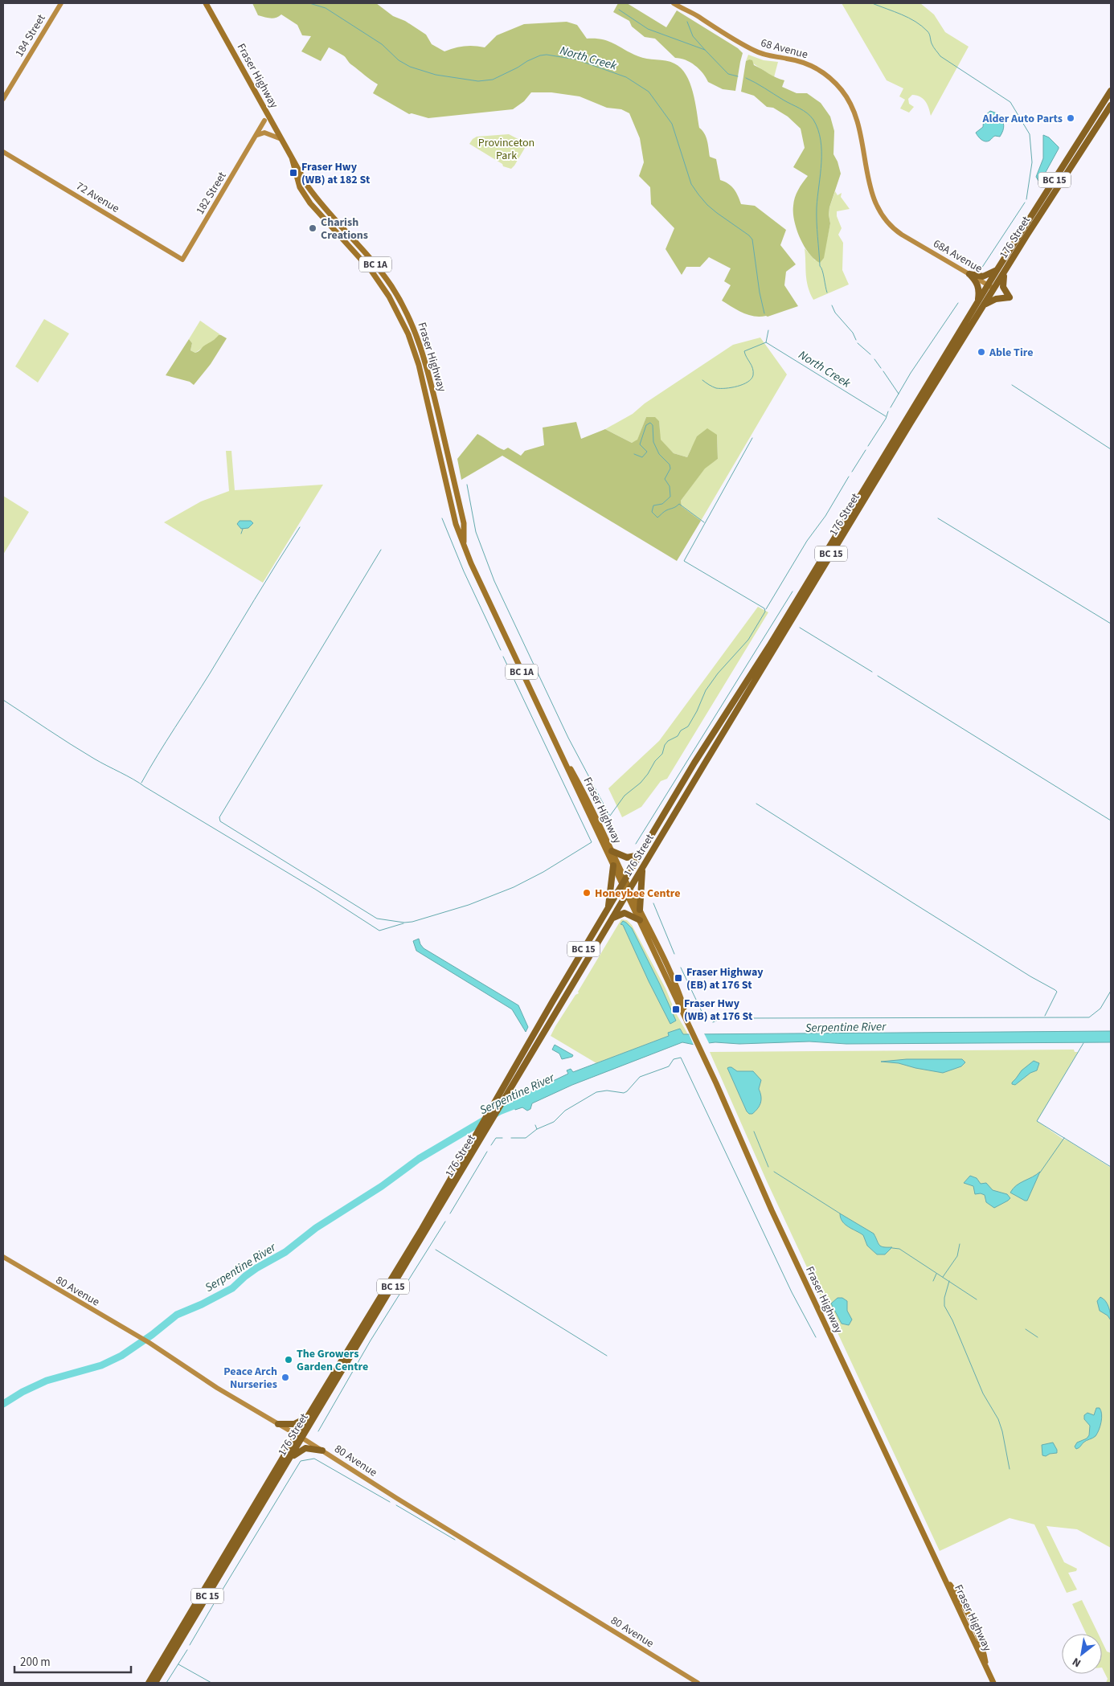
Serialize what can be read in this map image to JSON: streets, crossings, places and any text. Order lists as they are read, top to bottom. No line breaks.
{"streets":{"highway":["BC 15","176 Street"],"main road":["184 Street","68 Avenue","Fraser Highway","182 Street","72 Avenue","68A Avenue","BC 1A","80 Avenue"]},"crossings":[["68 Avenue","68A Avenue"],["Fraser Highway","176 Street"],["BC 15","176 Street"],["BC 15","68A Avenue"],["182 Street","72 Avenue"],["176 Street","68A Avenue"],["176 Street","80 Avenue"]],"water":["North Creek","Serpentine River"],"parks":["Provinceton Park"],"places":{"other":["Alder Auto Parts","Charish Creations","Able Tire","Honeybee Centre","The Growers Garden Centre","Peace Arch Nurseries"],"transit":["Fraser Hwy (WB) at 182 St","Fraser Highway (EB) at 176 St","Fraser Hwy (WB) at 176 St"]},"scale_bar":"200 m","north":"bottom left"}
